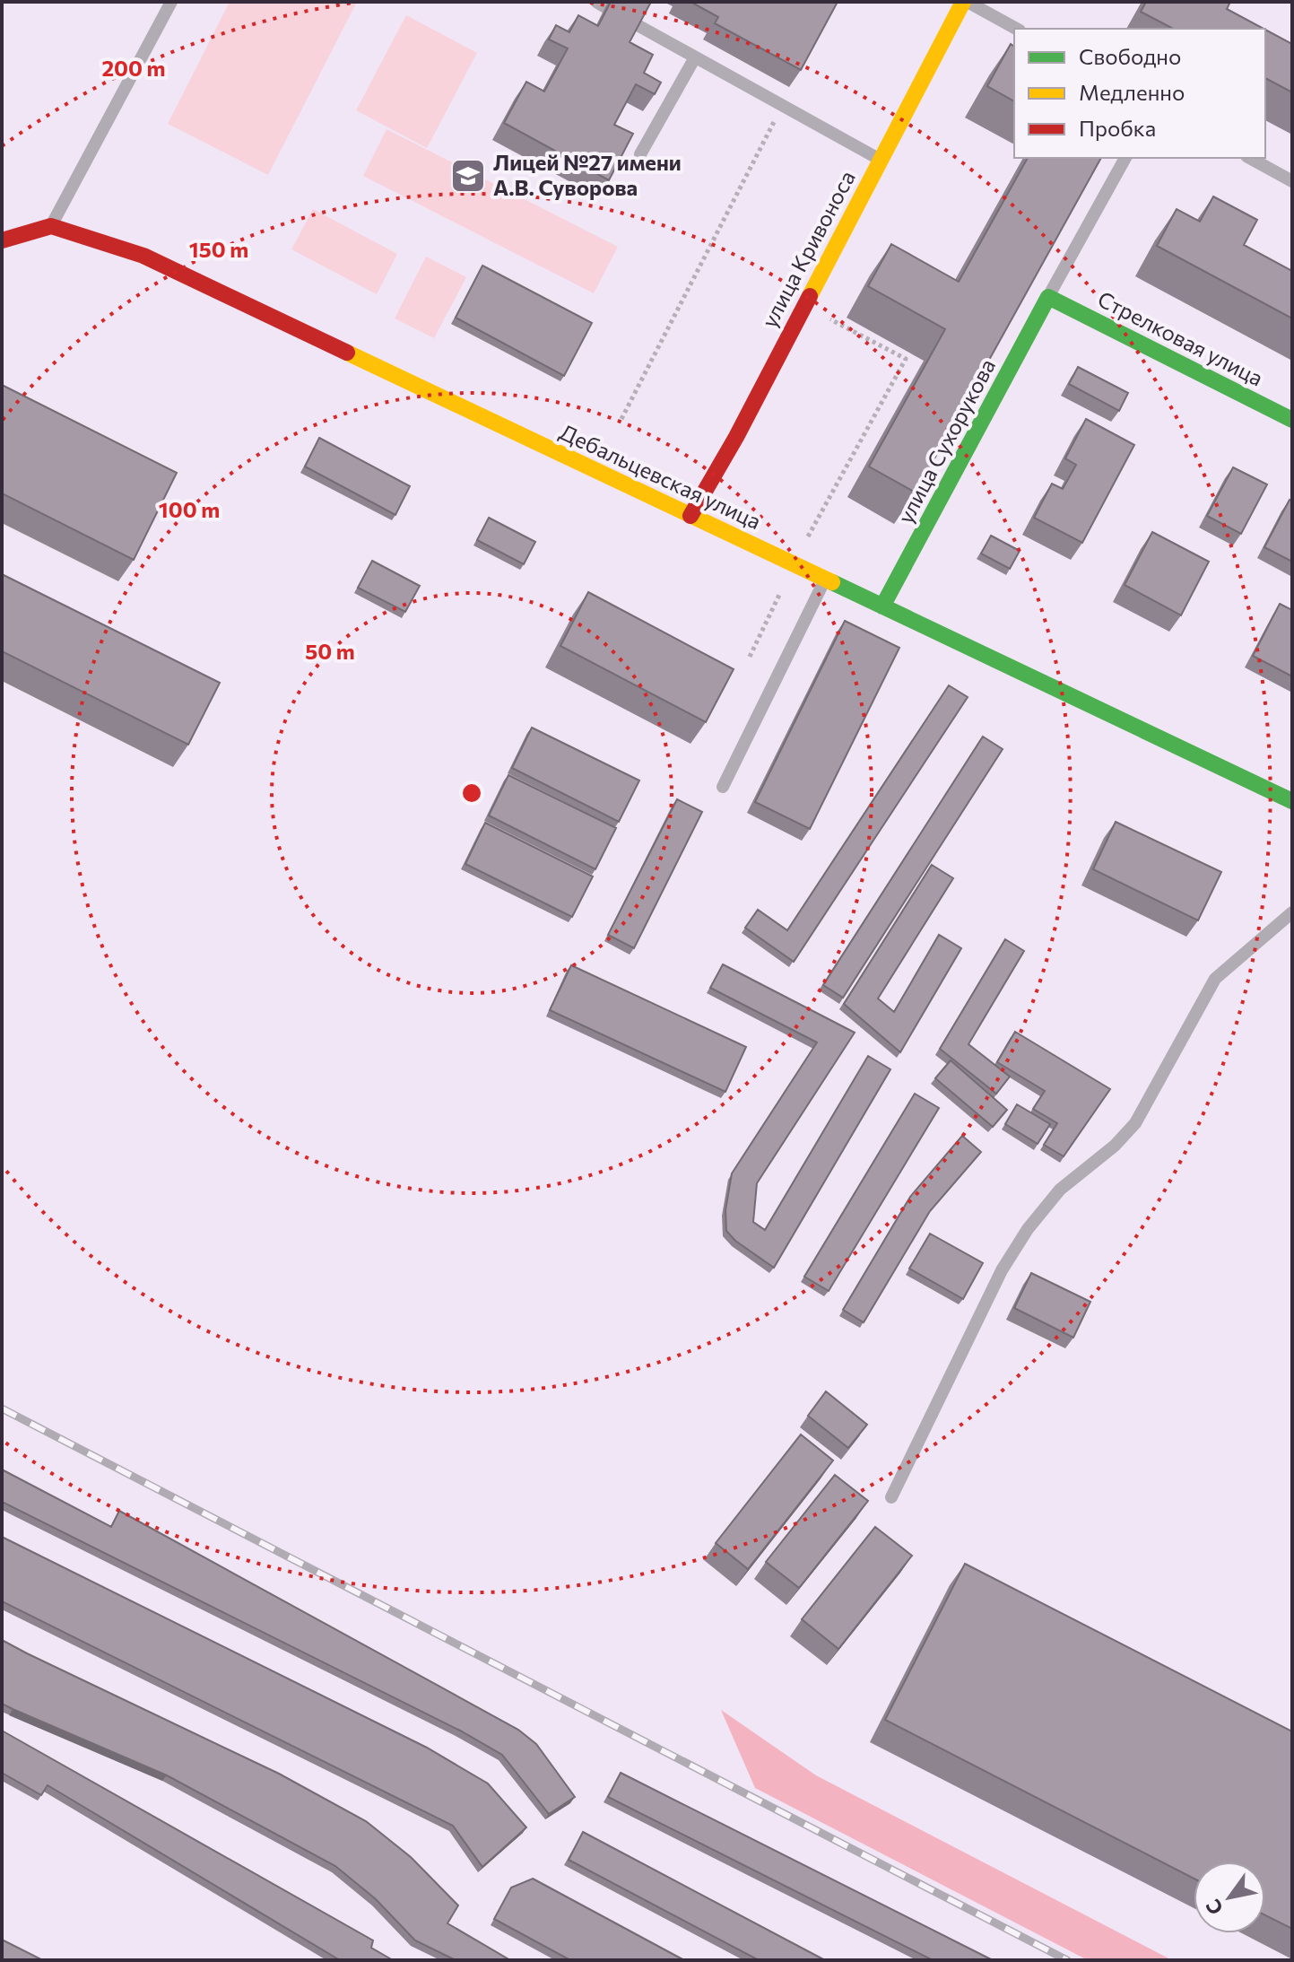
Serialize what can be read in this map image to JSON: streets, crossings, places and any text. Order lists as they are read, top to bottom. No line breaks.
{"streets":{"street":["улица Кривоноса","Стрелковая улица","улица Сухорукова","Дебальцевская улица"]},"crossings":[["улица Кривоноса","Дебальцевская улица"],["Стрелковая улица","улица Сухорукова"],["улица Сухорукова","Дебальцевская улица"]],"places":{"school or university":["Лицей №27 имени А.В. Суворова"]},"legend":["Свободно","Медленно","Пробка"],"north":"bottom left","rings":["200 m","150 m","100 m","50 m"]}
